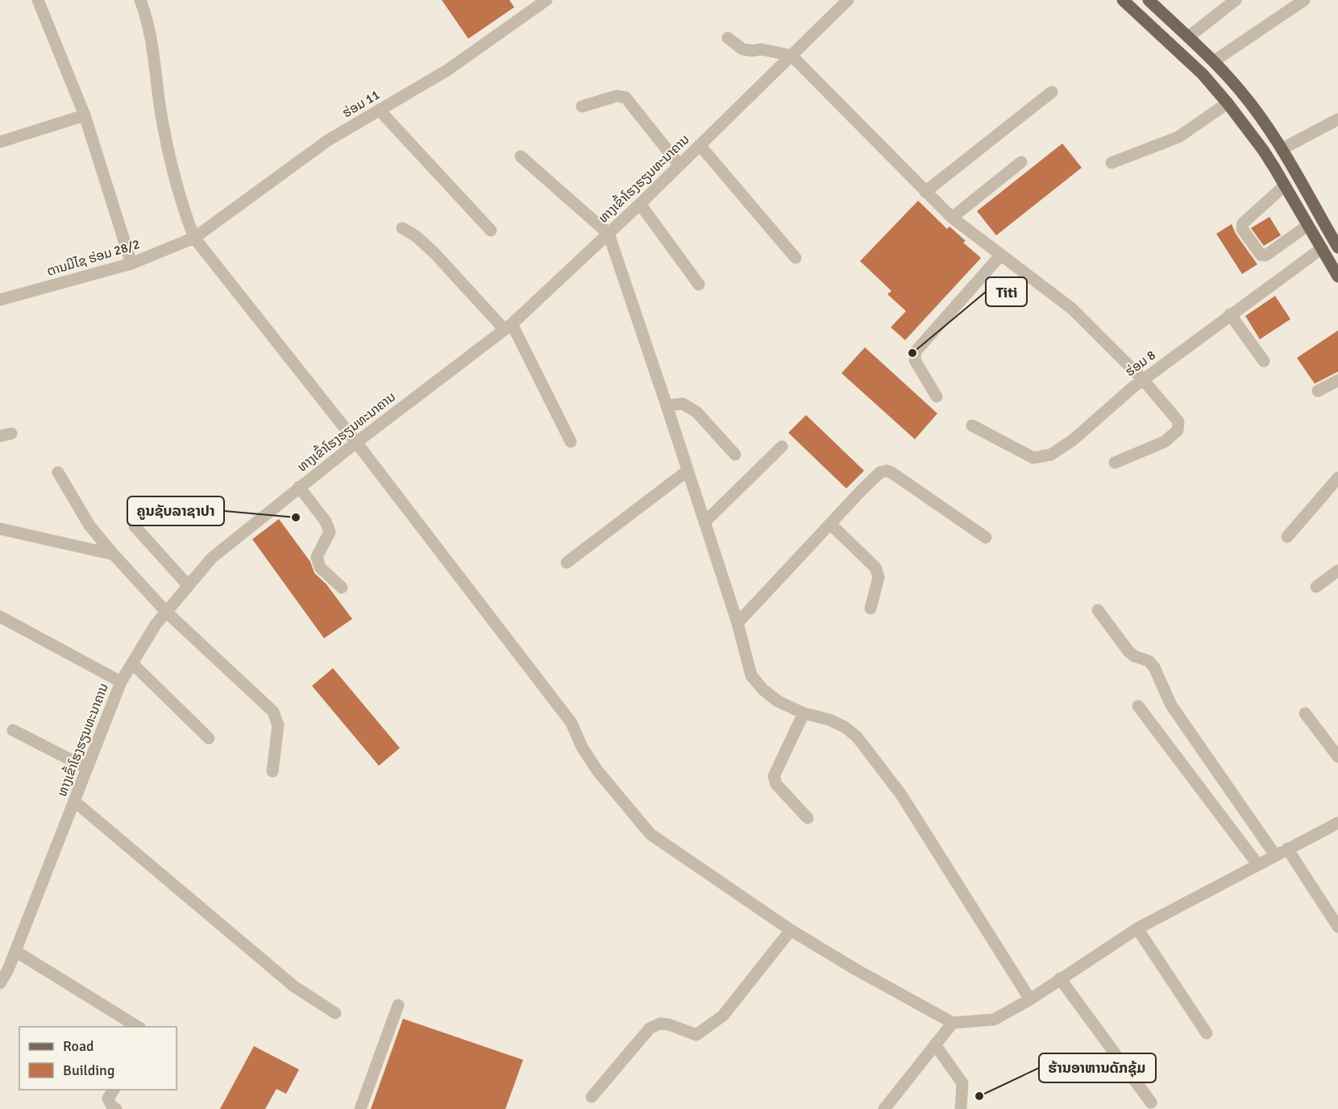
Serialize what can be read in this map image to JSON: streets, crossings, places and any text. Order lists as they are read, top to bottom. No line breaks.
{"streets":{"street":["ຮ່ອມ 11","ທາງເຂົ້າໂຮງຮຽນທະນາຄານ","ຕານມີໄຊ ຮ່ອມ 28/2","ຮ່ອມ 8"]},"crossings":[["ຮ່ອມ 11","ຕານມີໄຊ ຮ່ອມ 28/2"]],"places":["Titi","ຄູນຊັບລາຊາປາ","ຮ້ານອາຫານດັກຊຸ້ມ"],"legend":["Road","Building"]}
